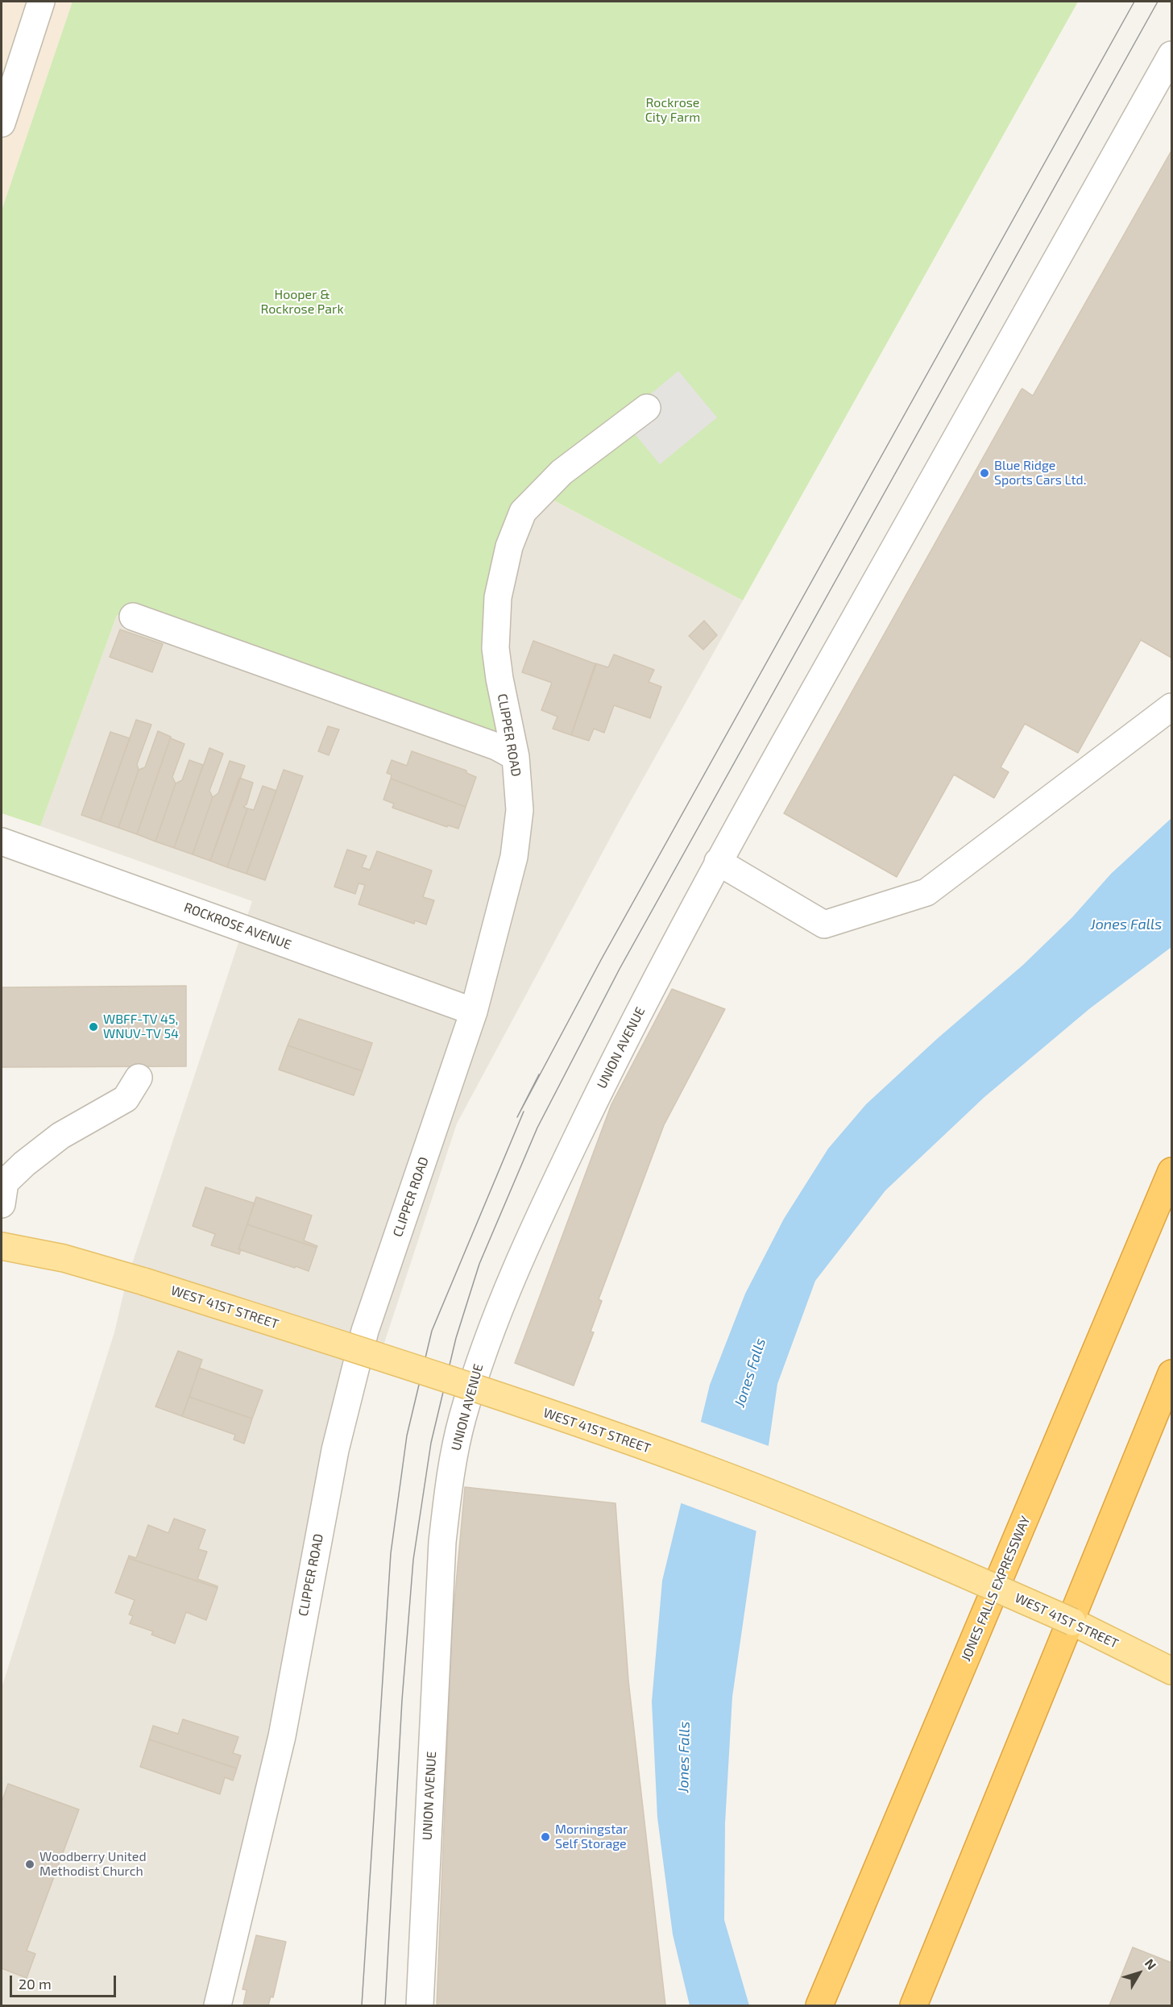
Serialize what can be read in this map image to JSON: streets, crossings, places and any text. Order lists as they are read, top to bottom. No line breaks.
{"streets":{"highway":["JONES FALLS EXPRESSWAY"],"main road":["WEST 41ST STREET"],"street":["CLIPPER ROAD","ROCKROSE AVENUE","UNION AVENUE"]},"crossings":[["CLIPPER ROAD","ROCKROSE AVENUE"]],"water":["Jones Falls"],"parks":["Rockrose City Farm","Hooper & Rockrose Park"],"places":["Blue Ridge Sports Cars Ltd.","WBFF-TV 45, WNUV-TV 54","Morningstar Self Storage","Woodberry United Methodist Church"],"scale_bar":"20 m","north":"top right"}
